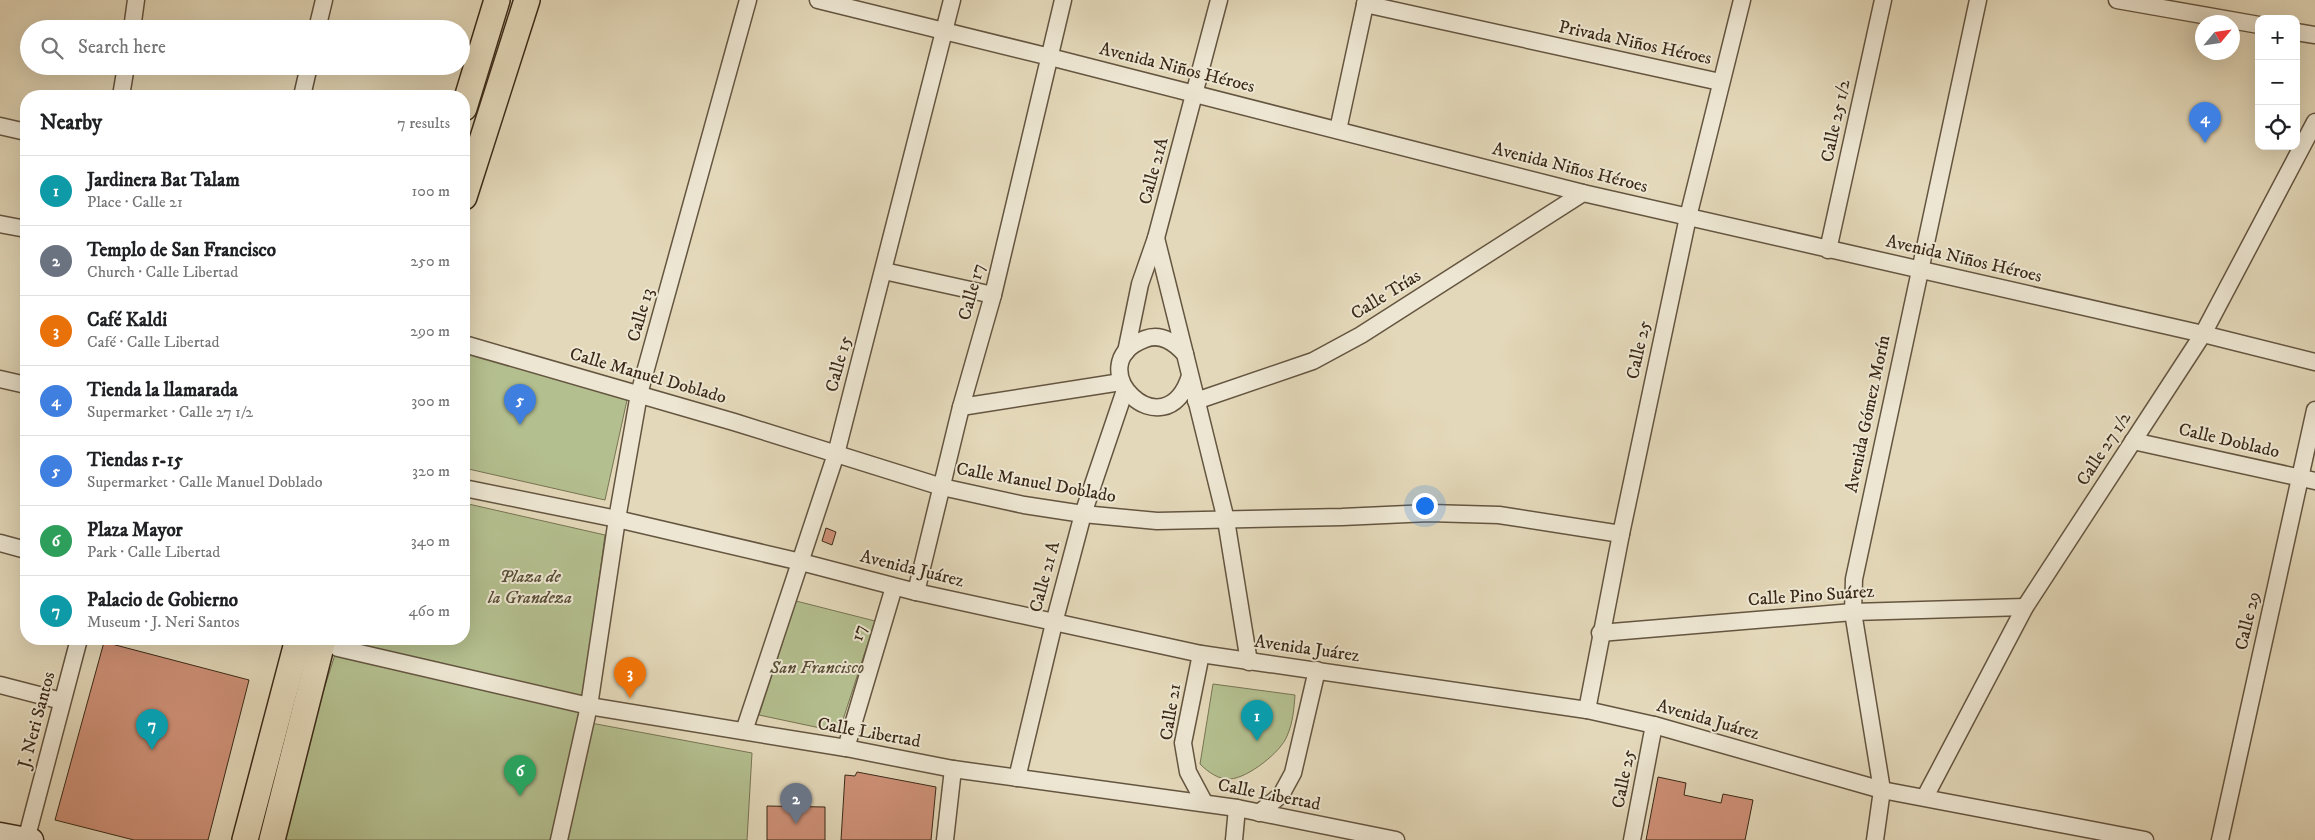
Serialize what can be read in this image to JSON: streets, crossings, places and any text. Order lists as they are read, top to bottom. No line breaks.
{"streets":{"street":["Privada Niños Héroes","Avenida Niños Héroes","Calle 25 1/2","Calle 21A","Calle 17","Calle Trías","Calle 13","Calle 25","Calle 15","Calle Manuel Doblado","Avenida Gómez Morín","Calle Doblado","Calle 27 1/2","Avenida Juárez","Calle 21 A","Calle Pino Suárez","Calle 29","17","Calle 21","J. Neri Santos","Calle Libertad"]},"crossings":[["Privada Niños Héroes","Calle 25"],["Avenida Niños Héroes","Calle 25 1/2"],["Avenida Niños Héroes","Calle 21A"],["Avenida Niños Héroes","Calle 17"],["Avenida Niños Héroes","Calle Trías"],["Avenida Niños Héroes","Calle 25"],["Avenida Niños Héroes","Calle 15"],["Avenida Niños Héroes","Avenida Gómez Morín"],["Avenida Niños Héroes","Calle 27 1/2"],["Calle 21A","Calle 21 A"],["Calle 17","Calle Manuel Doblado"],["Calle 17","Avenida Juárez"],["Calle 13","Calle Manuel Doblado"],["Calle 13","Avenida Juárez"],["Calle 13","Calle Libertad"],["Calle 25","Calle Manuel Doblado"],["Calle 25","Avenida Juárez"],["Calle 25","Calle Pino Suárez"],["Calle 15","Calle Manuel Doblado"],["Calle 15","Avenida Juárez"],["Calle 15","Calle Libertad"],["Calle Manuel Doblado","Calle 21 A"],["Avenida Gómez Morín","Avenida Juárez"],["Avenida Gómez Morín","Calle Pino Suárez"],["Calle Doblado","Calle 27 1/2"],["Calle Doblado","Calle 29"],["Calle 27 1/2","Avenida Juárez"],["Calle 27 1/2","Calle Pino Suárez"],["Avenida Juárez","Calle 21 A"],["Avenida Juárez","17"],["Avenida Juárez","Calle 21"],["Calle 21 A","Calle Libertad"],["17","Calle Libertad"],["Calle 21","Calle Libertad"]],"parks":["Plaza de la Grandeza","San Francisco"],"north":"top right","page":{"map_buttons":["+","−"],"search":"Search here","heading":["Nearby","7 results"],"pins":["4","5","3","1","7","6","2"],"list":[{"mark":"1","name":"Jardinera Bat Talam","note":"Place · Calle 21","value":"100 m"},{"mark":"2","name":"Templo de San Francisco","note":"Church · Calle Libertad","value":"250 m"},{"mark":"3","name":"Café Kaldi","note":"Café · Calle Libertad","value":"290 m"},{"mark":"4","name":"Tienda la llamarada","note":"Supermarket · Calle 27 1/2","value":"300 m"},{"mark":"5","name":"Tiendas r-15","note":"Supermarket · Calle Manuel Doblado","value":"320 m"},{"mark":"6","name":"Plaza Mayor","note":"Park · Calle Libertad","value":"340 m"},{"mark":"7","name":"Palacio de Gobierno","note":"Museum · J. Neri Santos","value":"460 m"}]}}
